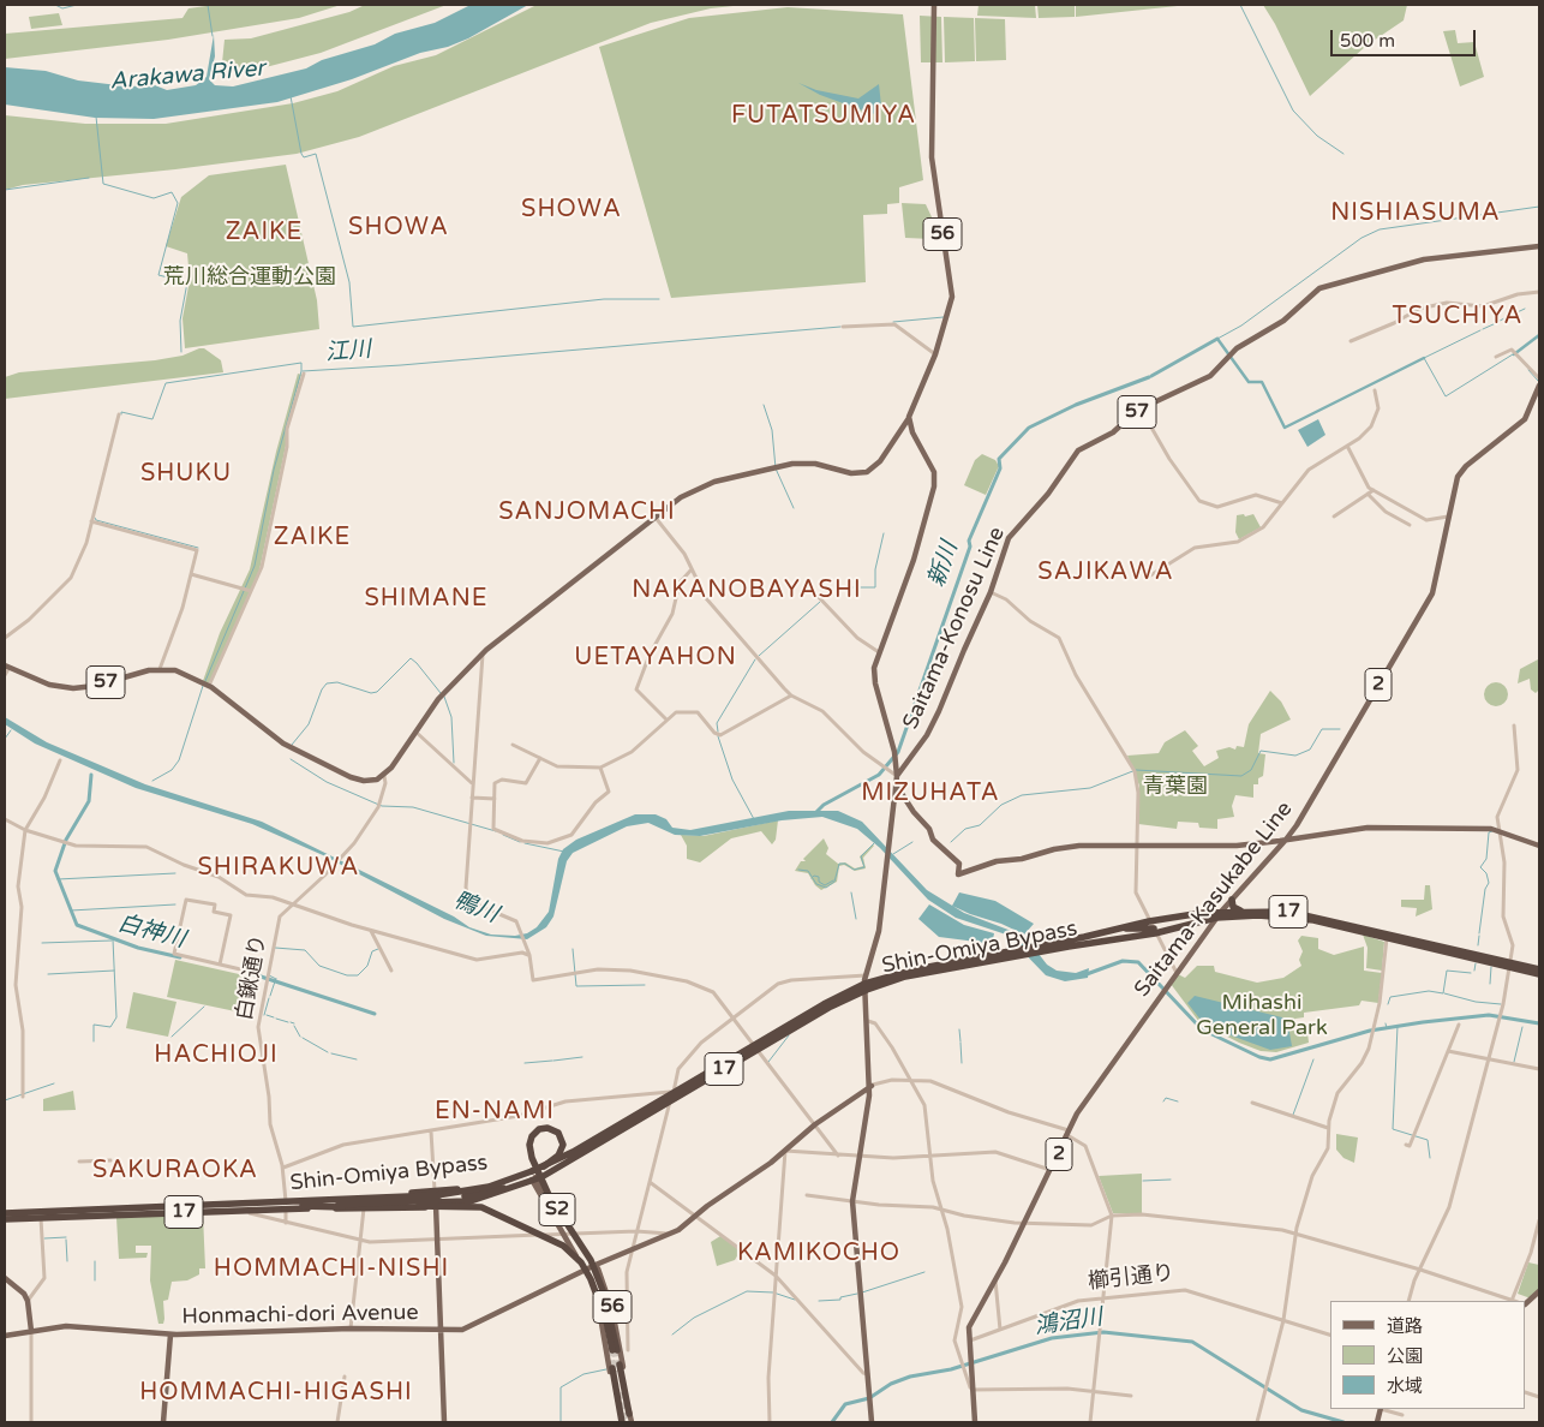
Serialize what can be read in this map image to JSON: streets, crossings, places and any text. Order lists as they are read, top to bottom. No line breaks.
{"streets":{"highway":["17","Shin-Omiya Bypass","S2"],"main road":["56","57","Saitama-Konosu Line","2","Saitama-Kasukabe Line","Honmachi-dori Avenue"],"street":["白鍬通り","櫛引通り"]},"crossings":[["56","17"],["56","Shin-Omiya Bypass"],["56","Honmachi-dori Avenue"],["57","白鍬通り"],["Saitama-Kasukabe Line","Shin-Omiya Bypass"],["Saitama-Kasukabe Line","櫛引通り"],["17","Shin-Omiya Bypass"],["Shin-Omiya Bypass","白鍬通り"],["Shin-Omiya Bypass","S2"],["白鍬通り","S2"]],"districts":["FUTATSUMIYA","SHOWA","NISHIASUMA","SHOWA","ZAIKE","TSUCHIYA","SHUKU","SANJOMACHI","ZAIKE","SAJIKAWA","NAKANOBAYASHI","SHIMANE","UETAYAHON","MIZUHATA","SHIRAKUWA","HACHIOJI","EN-NAMI","SAKURAOKA","KAMIKOCHO","HOMMACHI-NISHI","HOMMACHI-HIGASHI"],"water":["Arakawa River","江川","新川","鴨川","白神川","鴻沼川"],"parks":["荒川総合運動公園","青葉園","Mihashi General Park"],"legend":["道路","公園","水域"],"scale_bar":"500 m"}
